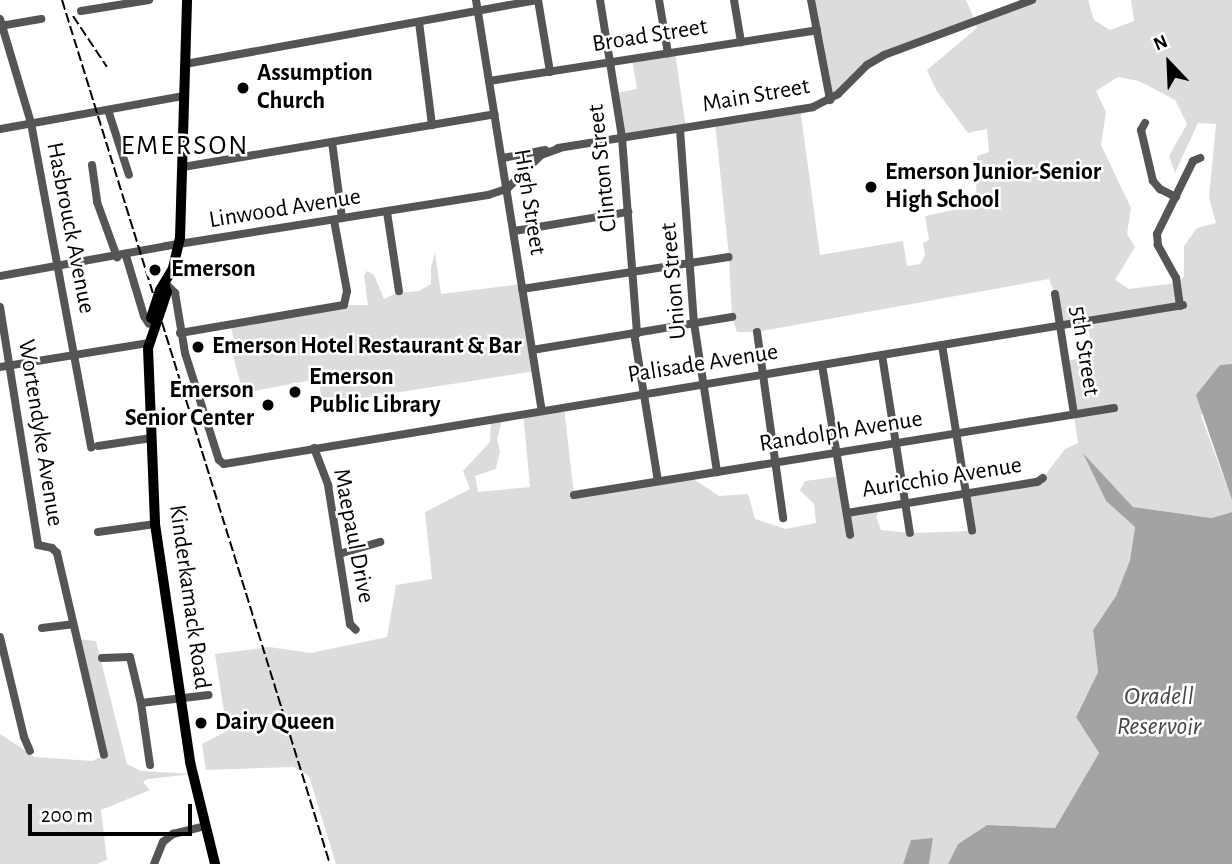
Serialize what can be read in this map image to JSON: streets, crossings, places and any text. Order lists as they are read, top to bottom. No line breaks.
{"streets":{"main road":["Kinderkamack Road"],"street":["Broad Street","Main Street","Clinton Street","High Street","Linwood Avenue","Hasbrouck Avenue","Union Street","5th Street","Palisade Avenue","Randolph Avenue","Wortendyke Avenue","Auricchio Avenue","Maepaul Drive"]},"crossings":[["Broad Street","Clinton Street"],["Broad Street","High Street"],["Main Street","Clinton Street"],["Main Street","High Street"],["Main Street","Linwood Avenue"],["Main Street","Union Street"],["Clinton Street","Palisade Avenue"],["Clinton Street","Randolph Avenue"],["High Street","Linwood Avenue"],["High Street","Palisade Avenue"],["Linwood Avenue","Hasbrouck Avenue"],["Linwood Avenue","Kinderkamack Road"],["Hasbrouck Avenue","Kinderkamack Road"],["Union Street","Palisade Avenue"],["Union Street","Randolph Avenue"],["5th Street","Palisade Avenue"],["5th Street","Randolph Avenue"],["Palisade Avenue","Maepaul Drive"]],"districts":["EMERSON"],"water":["Oradell Reservoir"],"places":["Assumption Church","Emerson Junior-Senior High School","Emerson","Emerson Hotel Restaurant & Bar","Emerson Public Library","Emerson Senior Center","Dairy Queen"],"scale_bar":"200 m","north":"top left"}
